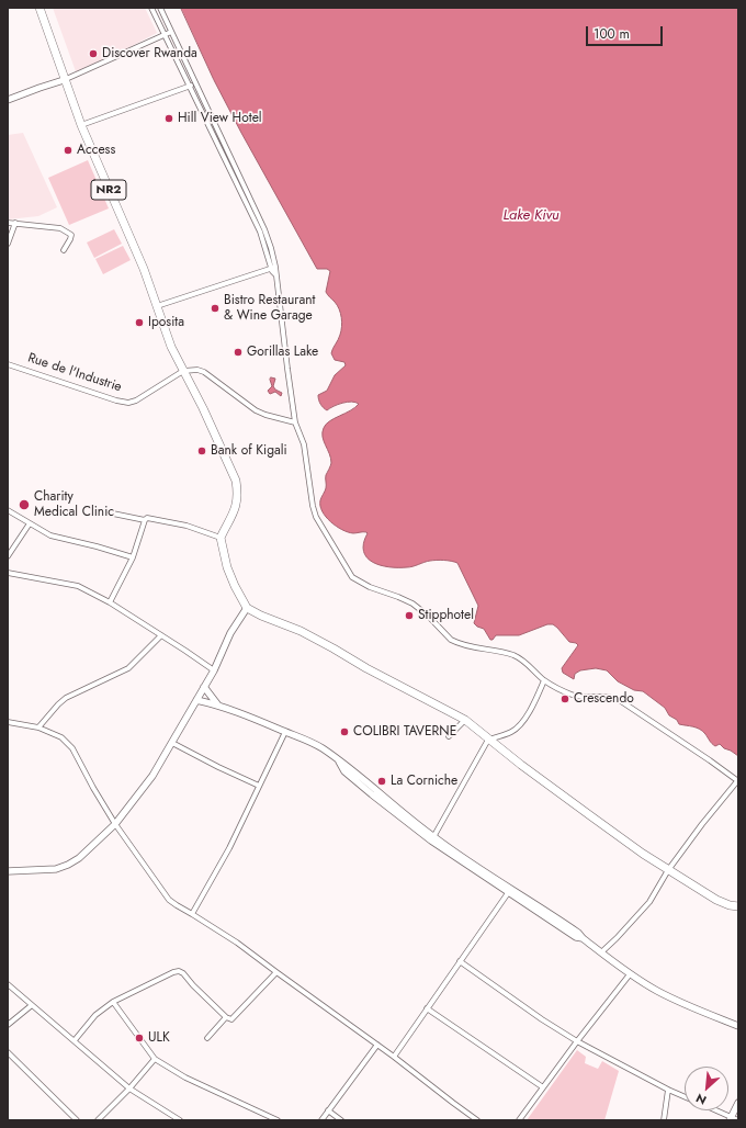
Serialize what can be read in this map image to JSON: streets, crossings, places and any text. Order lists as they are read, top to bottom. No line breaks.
{"streets":{"highway":["NR2"],"street":["Rue de l'Industrie"]},"crossings":[["NR2","Rue de l'Industrie"]],"water":["Lake Kivu"],"places":["Discover Rwanda","Hill View Hotel","Access","Bistro Restaurant & Wine Garage","Iposita","Gorillas Lake","Bank of Kigali","Charity Medical Clinic","Stipphotel","Crescendo","COLIBRI TAVERNE","La Corniche","ULK"],"scale_bar":"100 m","north":"bottom left"}
